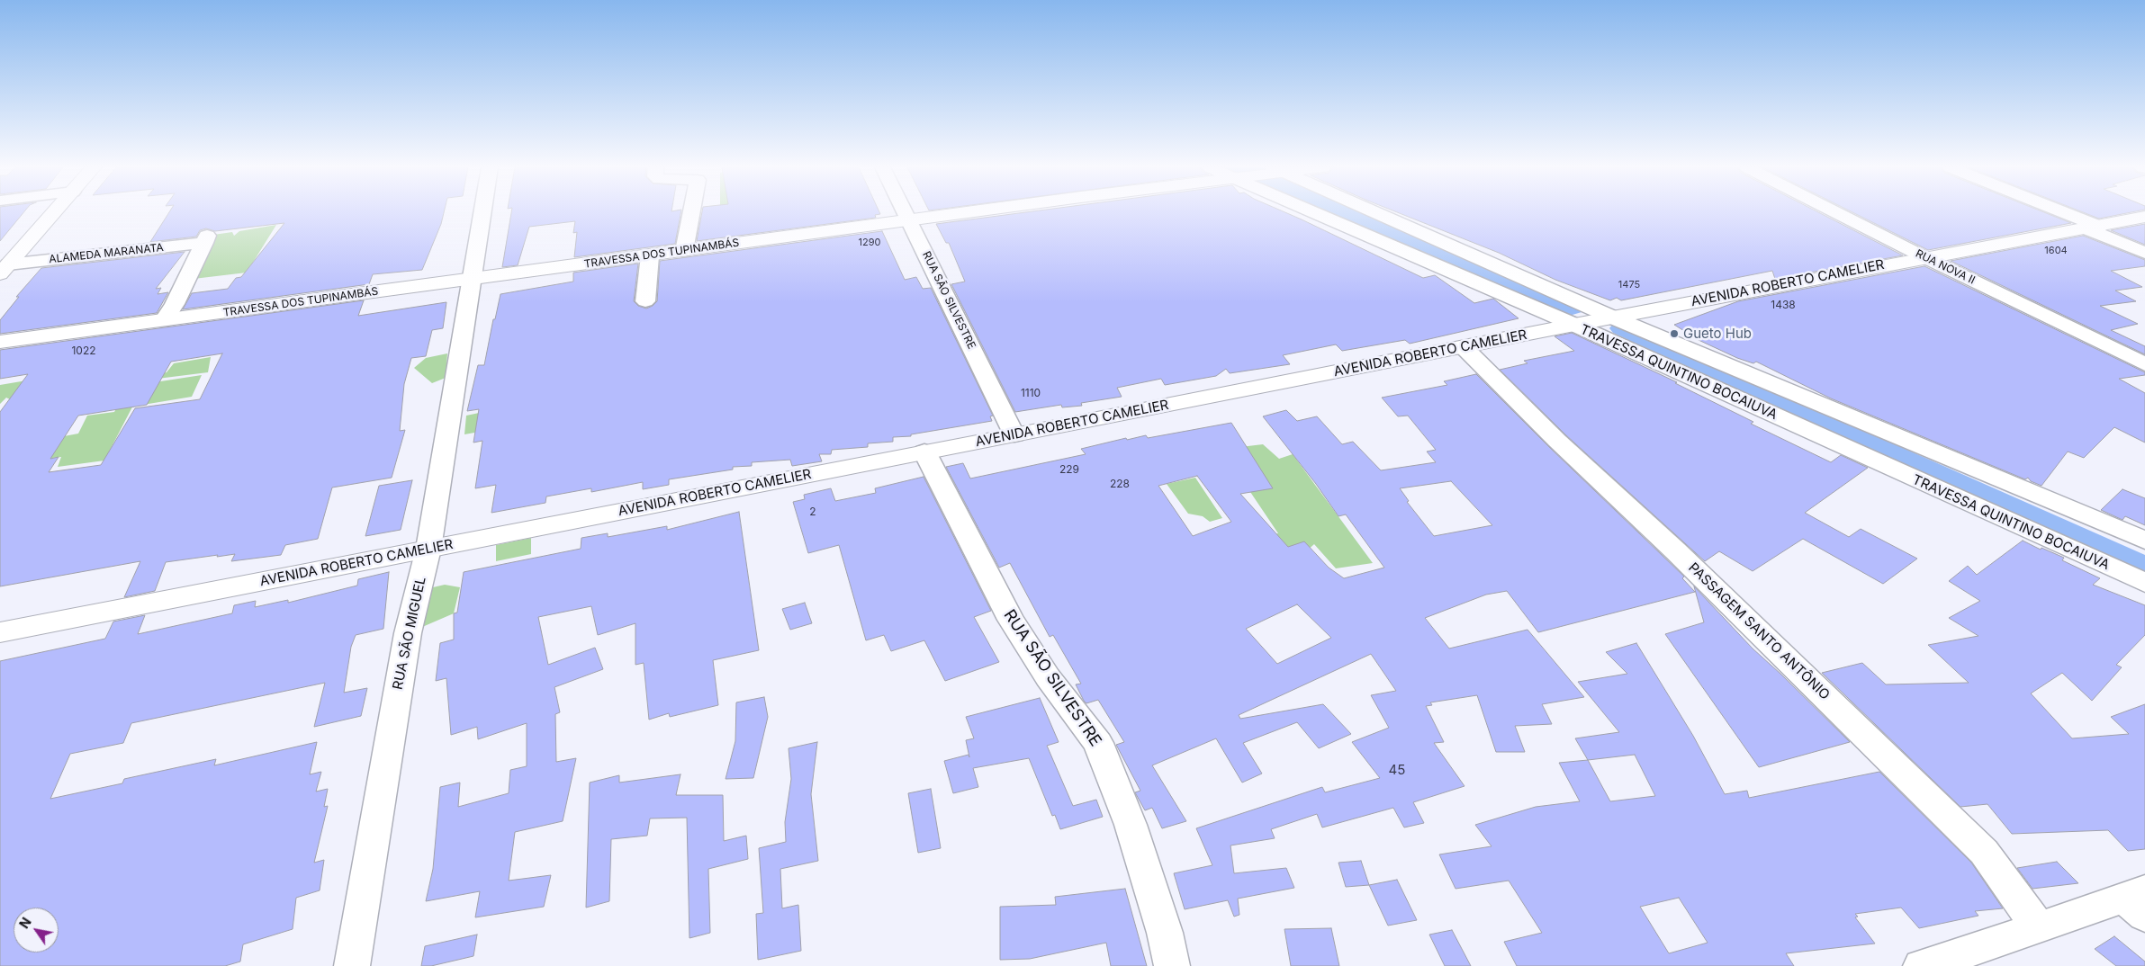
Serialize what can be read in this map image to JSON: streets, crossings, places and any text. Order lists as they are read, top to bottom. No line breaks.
{"streets":{"main road":["TRAVESSA DOS TUPINAMBÁS","AVENIDA ROBERTO CAMELIER"],"street":["ALAMEDA MARANATA","RUA NOVA II","RUA SÃO SILVESTRE","TRAVESSA QUINTINO BOCAIUVA","PASSAGEM SANTO ANTÔNIO","RUA SÃO MIGUEL"]},"crossings":[["ALAMEDA MARANATA","TRAVESSA DOS TUPINAMBÁS"],["TRAVESSA DOS TUPINAMBÁS","RUA SÃO SILVESTRE"],["TRAVESSA DOS TUPINAMBÁS","RUA SÃO MIGUEL"],["RUA NOVA II","AVENIDA ROBERTO CAMELIER"],["AVENIDA ROBERTO CAMELIER","RUA SÃO SILVESTRE"],["AVENIDA ROBERTO CAMELIER","TRAVESSA QUINTINO BOCAIUVA"],["AVENIDA ROBERTO CAMELIER","PASSAGEM SANTO ANTÔNIO"],["AVENIDA ROBERTO CAMELIER","RUA SÃO MIGUEL"]],"places":["Gueto Hub"],"house_numbers":["1290","1604","1475","1438","1022","1110","229","228","2","45"],"north":"top left"}
